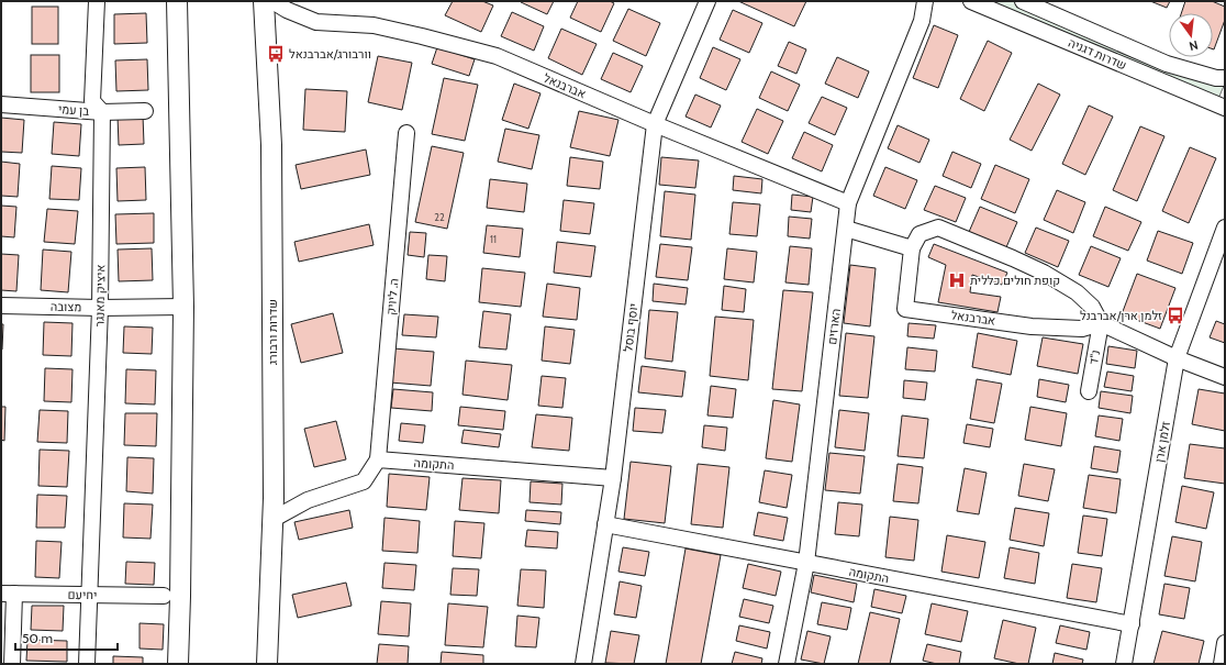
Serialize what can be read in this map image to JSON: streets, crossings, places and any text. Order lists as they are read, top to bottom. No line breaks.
{"streets":{"main road":["שדרות ורבורג"],"street":["שדרות דגניה","אברבנאל","בן עמי","איציק מאנגר","ה. ליויק","מצובה","הארזים","יוסף בוסל","נ\"ד","זלמן ארן","התקומה","יחיעם"]},"crossings":[["אברבנאל","הארזים"],["אברבנאל","יוסף בוסל"],["אברבנאל","נ\"ד"],["בן עמי","איציק מאנגר"],["איציק מאנגר","מצובה"],["איציק מאנגר","יחיעם"],["ה. ליויק","התקומה"],["הארזים","התקומה"],["יוסף בוסל","התקומה"],["זלמן ארן","התקומה"]],"places":{"bus stop":["וורבורג/אברבנאל","זלמן ארן/אברבנל"],"hospital":["קופת חולים כללית"]},"house_numbers":["22","11"],"scale_bar":"50 m","north":"bottom"}
